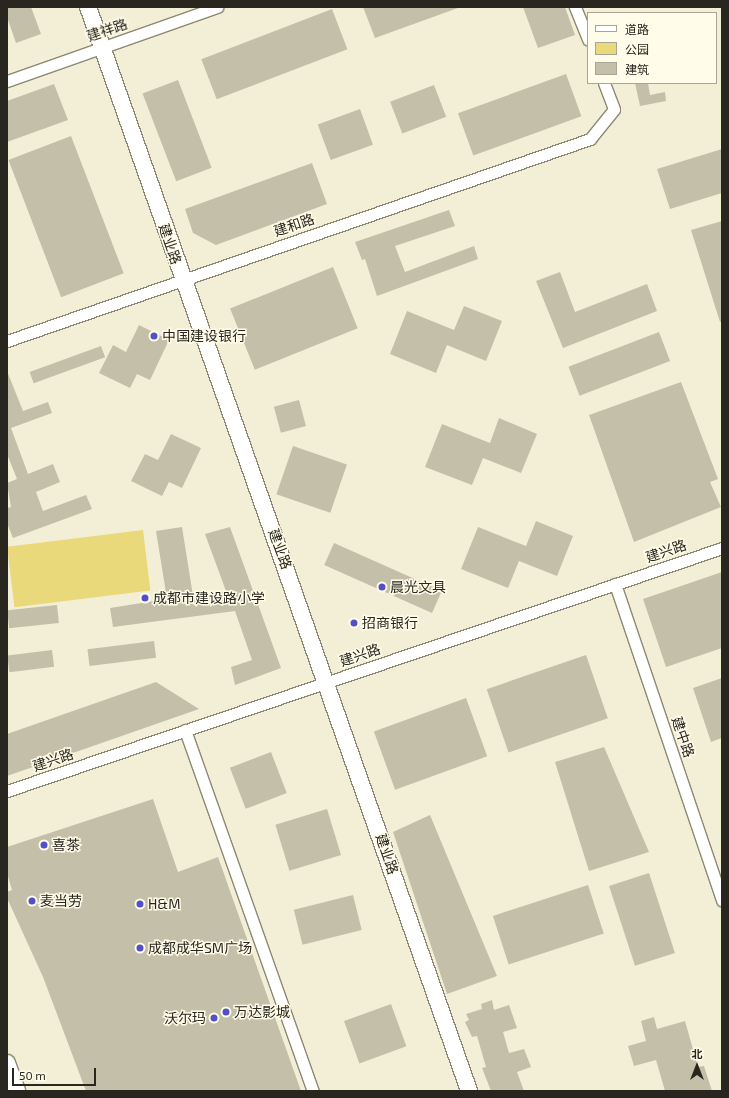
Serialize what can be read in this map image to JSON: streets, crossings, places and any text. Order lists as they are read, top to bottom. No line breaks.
{"streets":{"street":["建祥路","建和路","建业路","建兴路","建中路"]},"crossings":[["建祥路","建业路"],["建和路","建业路"],["建业路","建兴路"],["建兴路","建中路"]],"places":["中国建设银行","晨光文具","成都市建设路小学","招商银行","喜茶","麦当劳","H&M","成都成华SM广场","万达影城","沃尔玛"],"legend":["道路","公园","建筑"],"scale_bar":"50 m","north":"top"}
